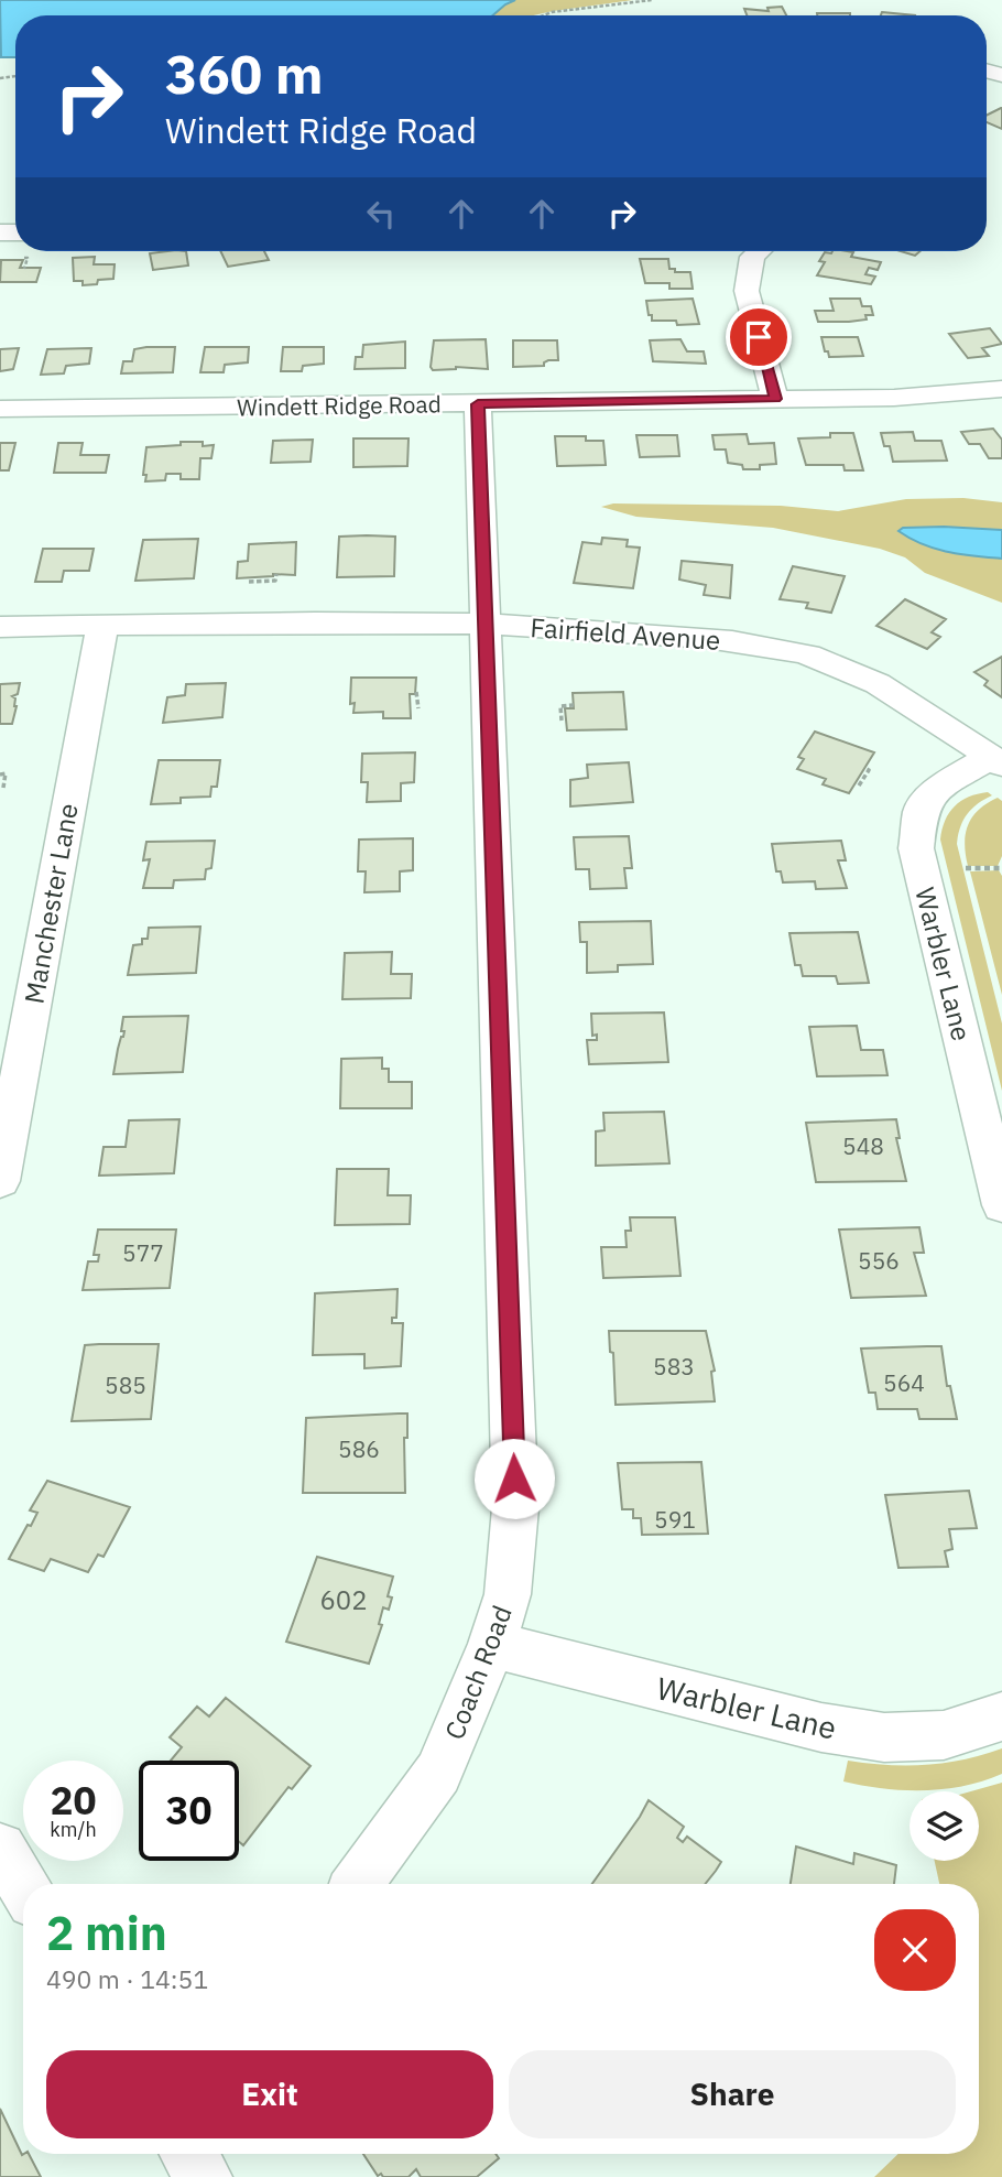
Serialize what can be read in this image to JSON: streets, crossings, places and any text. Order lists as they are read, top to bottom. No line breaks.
{"streets":{"street":["Windett Ridge Road","Fairfield Avenue","Manchester Lane","Warbler Lane","Coach Road"]},"crossings":[["Windett Ridge Road","Coach Road"],["Fairfield Avenue","Manchester Lane"],["Fairfield Avenue","Warbler Lane"],["Fairfield Avenue","Coach Road"],["Warbler Lane","Coach Road"]],"house_numbers":["548","577","556","583","564","585","586","591","602"],"page":{"turn":["360 m","Windett Ridge Road"],"speed":"20 km/h","limit":"30","heading":["2 min","490 m · 14:51"],"buttons":["Exit","Share"]}}
